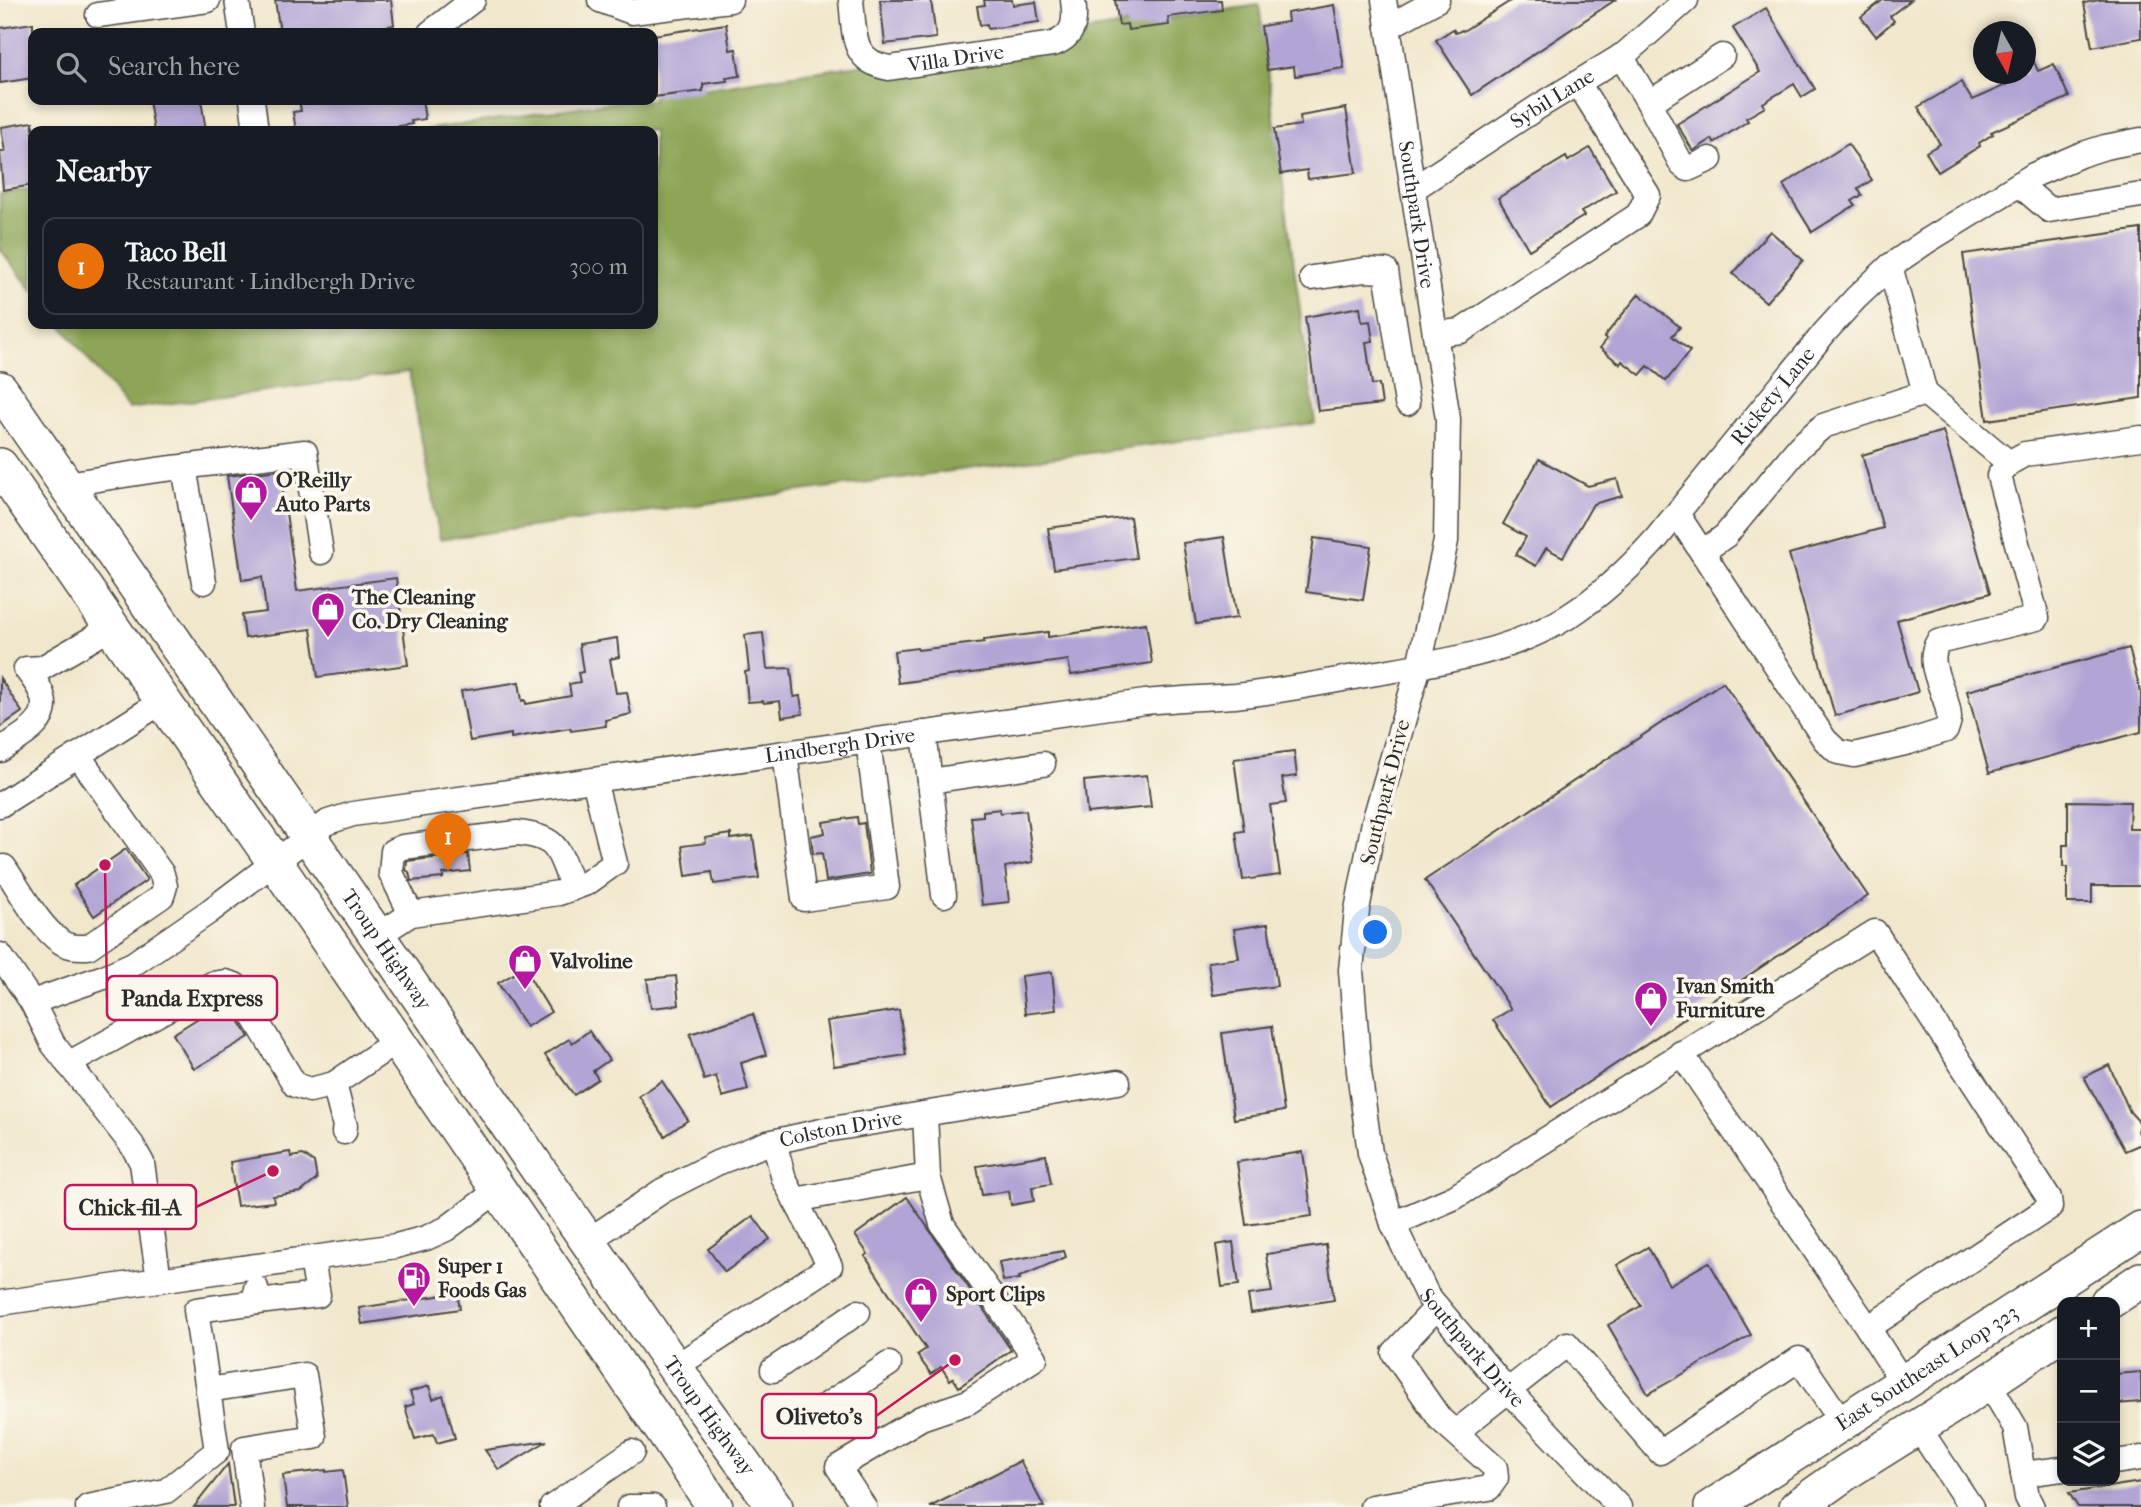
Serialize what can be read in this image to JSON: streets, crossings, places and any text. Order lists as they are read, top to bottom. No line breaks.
{"streets":{"highway":["Troup Highway","East Southeast Loop 323"],"street":["Villa Drive","Sybil Lane","Southpark Drive","Rickety Lane","Lindbergh Drive","Colston Drive"]},"crossings":[["Sybil Lane","Southpark Drive"],["Southpark Drive","Rickety Lane"],["Southpark Drive","Lindbergh Drive"],["Rickety Lane","Lindbergh Drive"],["Lindbergh Drive","Troup Highway"],["Troup Highway","Colston Drive"]],"places":{"shop":["O'Reilly Auto Parts","The Cleaning Co. Dry Cleaning","Valvoline","Ivan Smith Furniture","Sport Clips"],"other":["Panda Express","Chick-fil-A","Oliveto's"],"fuel station":["Super 1 Foods Gas"]},"north":"bottom","page":{"search":"Search here","heading":"Nearby","list":[{"mark":"1","name":"Taco Bell","note":"Restaurant · Lindbergh Drive","value":"300 m"}],"pins":"1","map_buttons":["+","−"]}}
